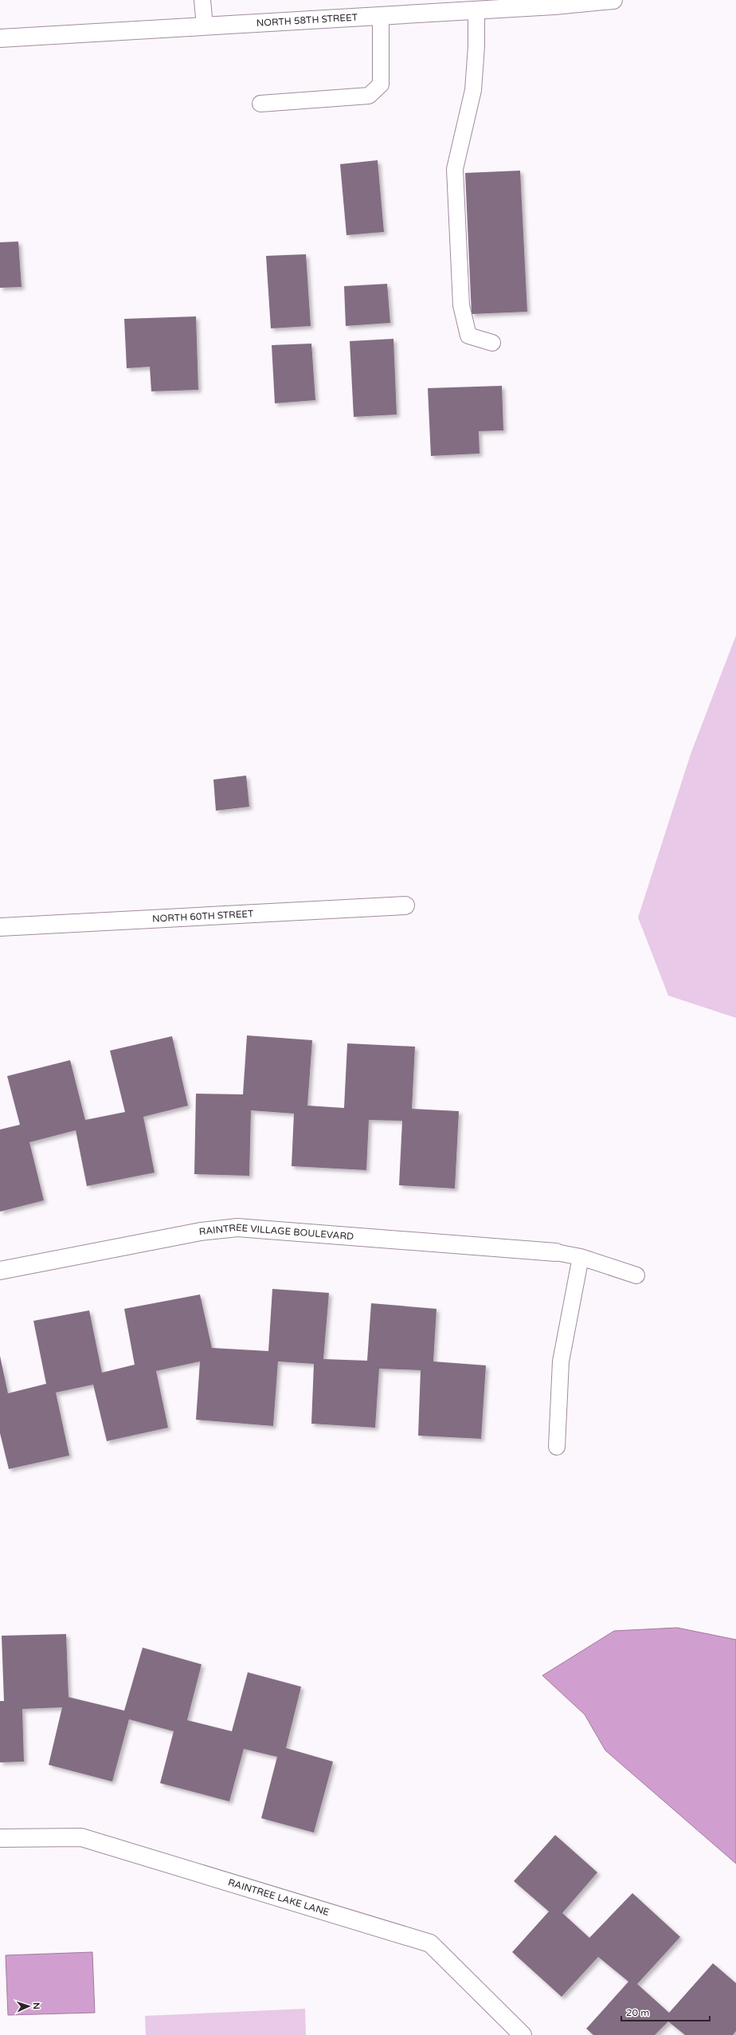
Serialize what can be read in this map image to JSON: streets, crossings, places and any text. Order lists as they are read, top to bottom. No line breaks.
{"streets":{"street":["NORTH 58TH STREET","NORTH 60TH STREET","RAINTREE VILLAGE BOULEVARD","RAINTREE LAKE LANE"]},"scale_bar":"20 m","north":"right"}
